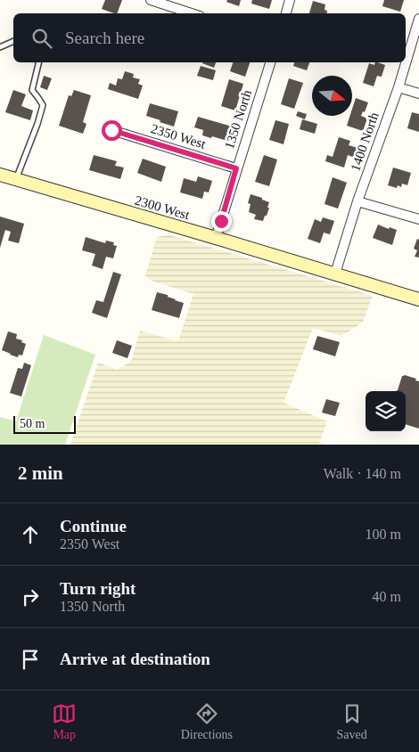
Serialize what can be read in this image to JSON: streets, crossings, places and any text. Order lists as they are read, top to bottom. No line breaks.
{"streets":{"main road":["2300 West"],"street":["1350 North","2350 West","1400 North"]},"crossings":[["1350 North","2350 West"],["1350 North","2300 West"],["1400 North","2300 West"]],"scale_bar":"50 m","north":"right","page":{"search":"Search here","scale":"50 m","heading":["2 min","Walk · 140 m"],"list":[["Continue","2350 West","100 m"],["Turn right","1350 North","40 m"],"Arrive at destination"],"nav":["Map","Directions","Saved"]}}
